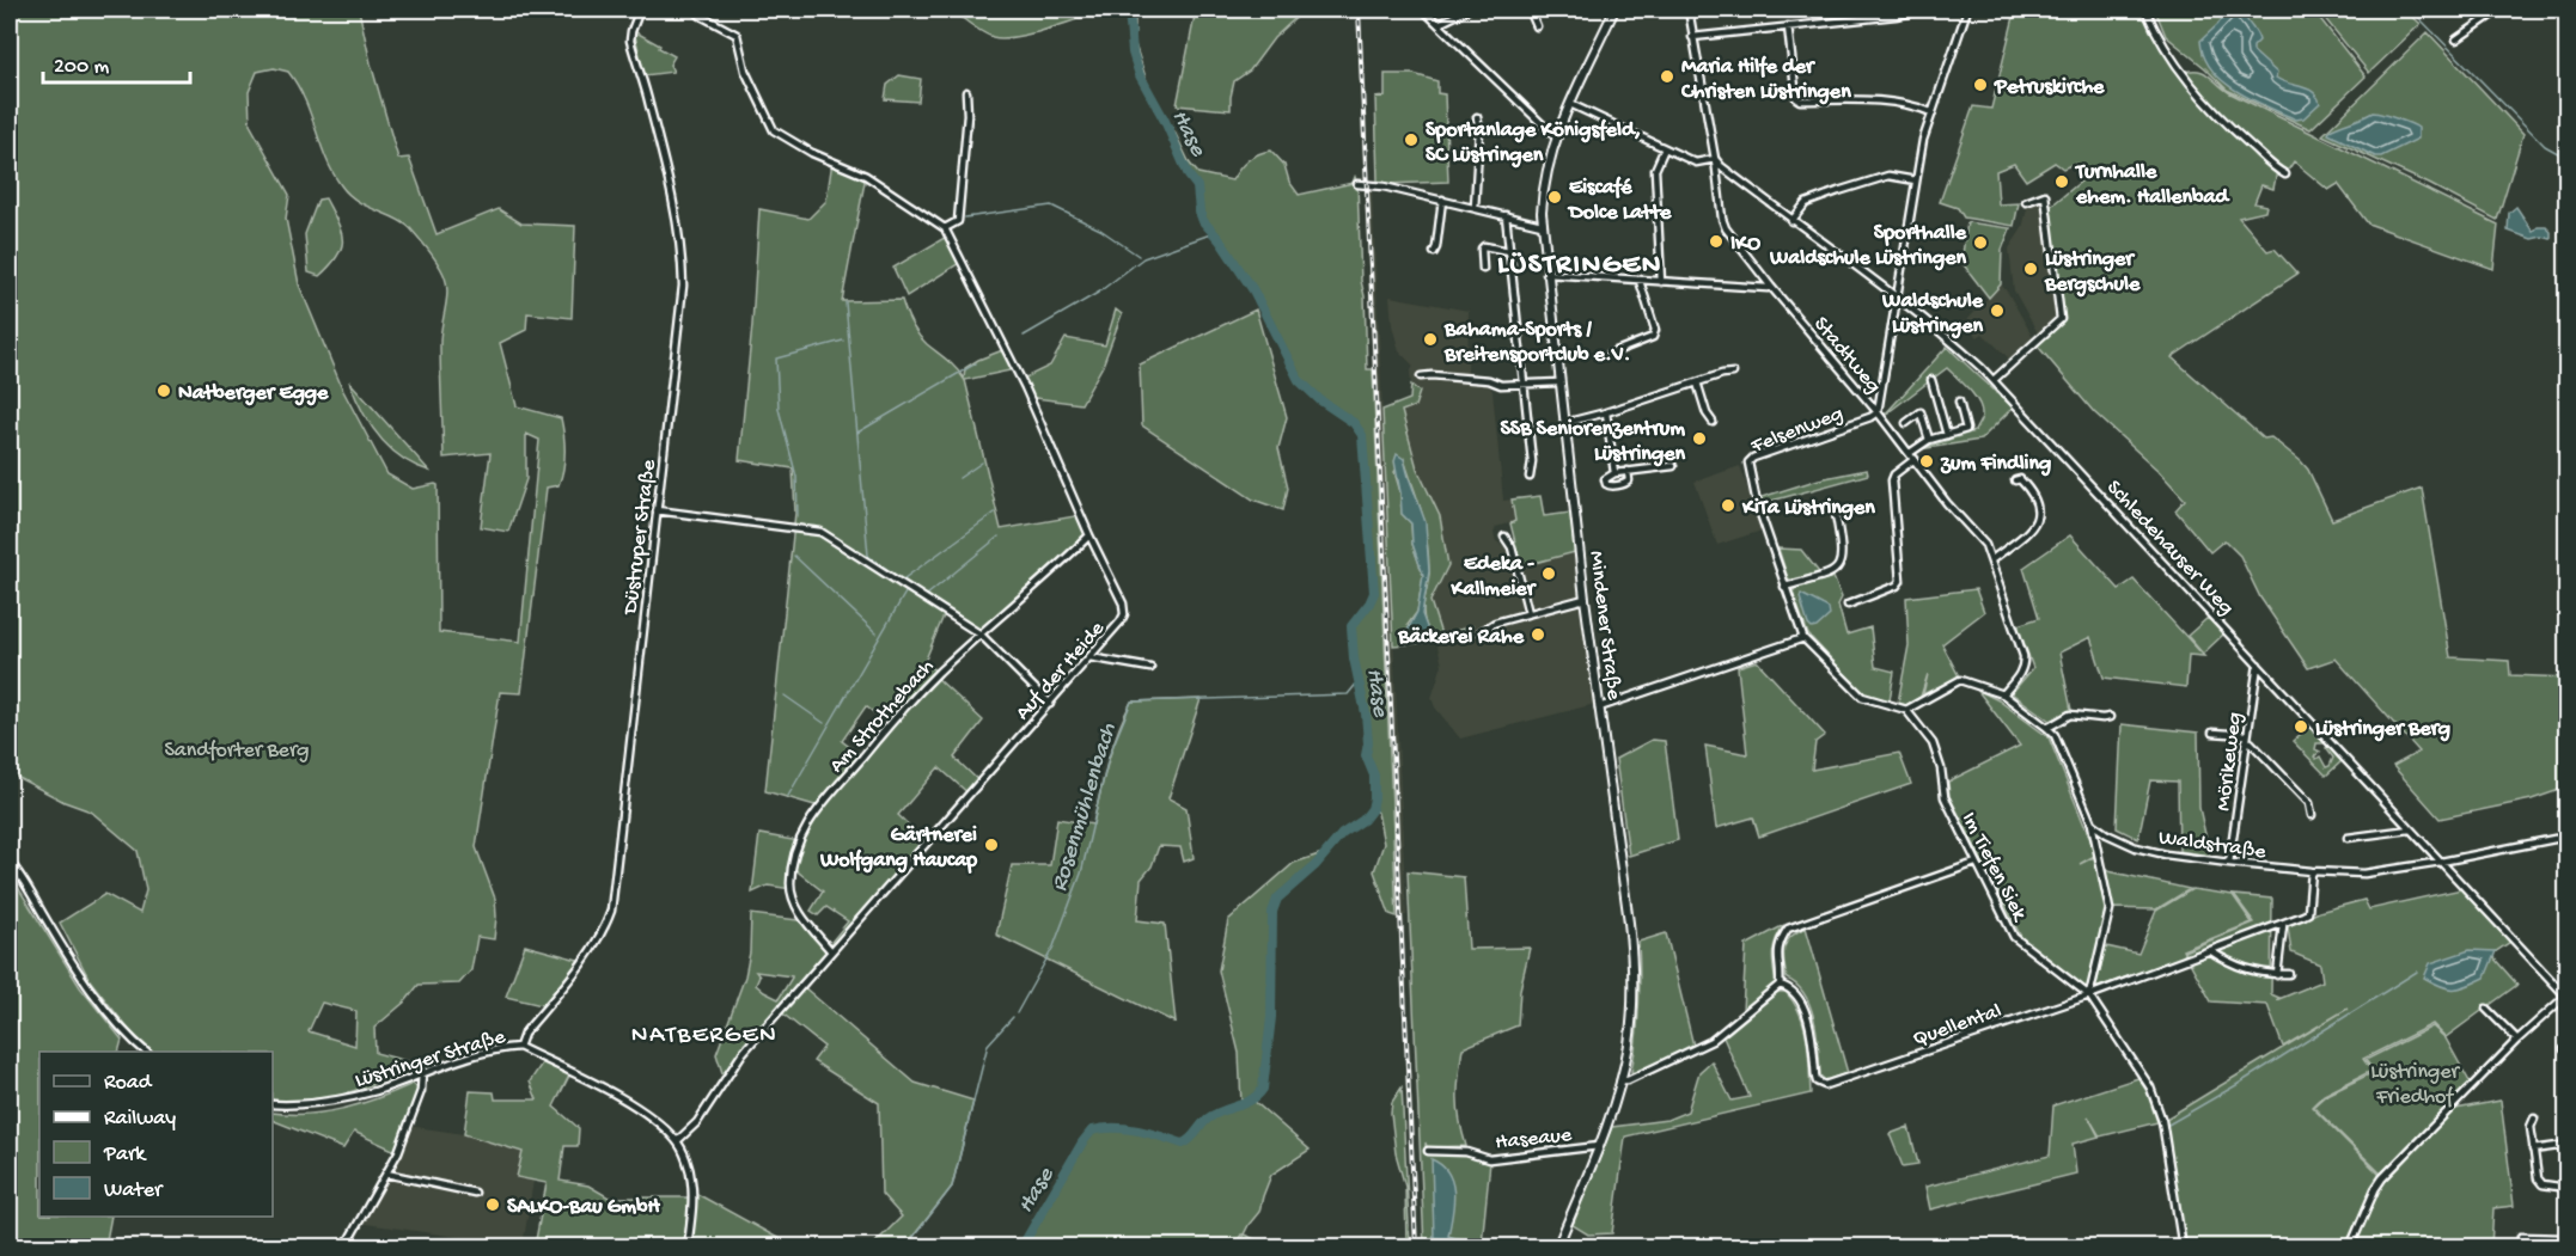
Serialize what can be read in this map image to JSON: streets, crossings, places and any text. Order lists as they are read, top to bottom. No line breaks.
{"streets":{"main road":["Mindener Straße"],"street":["Stadtweg","Felsenweg","Düstruper Straße","Schledehauser Weg","Auf der Heide","Am Strothebach","Mörikeweg","Waldstraße","Im Tiefen Siek","Quellental","Lüstringer Straße","Haseaue"]},"crossings":[["Stadtweg","Felsenweg"],["Stadtweg","Schledehauser Weg"],["Düstruper Straße","Lüstringer Straße"],["Schledehauser Weg","Mörikeweg"],["Schledehauser Weg","Waldstraße"],["Mindener Straße","Haseaue"],["Auf der Heide","Am Strothebach"],["Auf der Heide","Lüstringer Straße"],["Mörikeweg","Waldstraße"],["Waldstraße","Quellental"],["Im Tiefen Siek","Quellental"]],"districts":["LÜSTRINGEN","NATBERGEN"],"water":["Hase","Rosenmühlenbach"],"parks":["Sandforter Berg","Lüstringer Friedhof"],"places":["Maria Hilfe der Christen Lüstringen","Petruskirche","Sportanlage Königsfeld, SC Lüstringen","Turnhalle ehem. Hallenbad","Eiscafé Dolce Latte","IKO","Sporthalle Waldschule Lüstringen","Lüstringer Bergschule","Waldschule Lüstringen","Bahama-Sports / Breitensportclub e.V.","Natberger Egge","SSB Seniorenzentrum Lüstringen","zum Findling","KiTa Lüstringen","Edeka - Kallmeier","Bäckerei Rahe","Lüstringer Berg","Gärtnerei Wolfgang Haucap","SALKO-Bau GmbH"],"legend":["Road","Railway","Park","Water"],"scale_bar":"200 m"}
